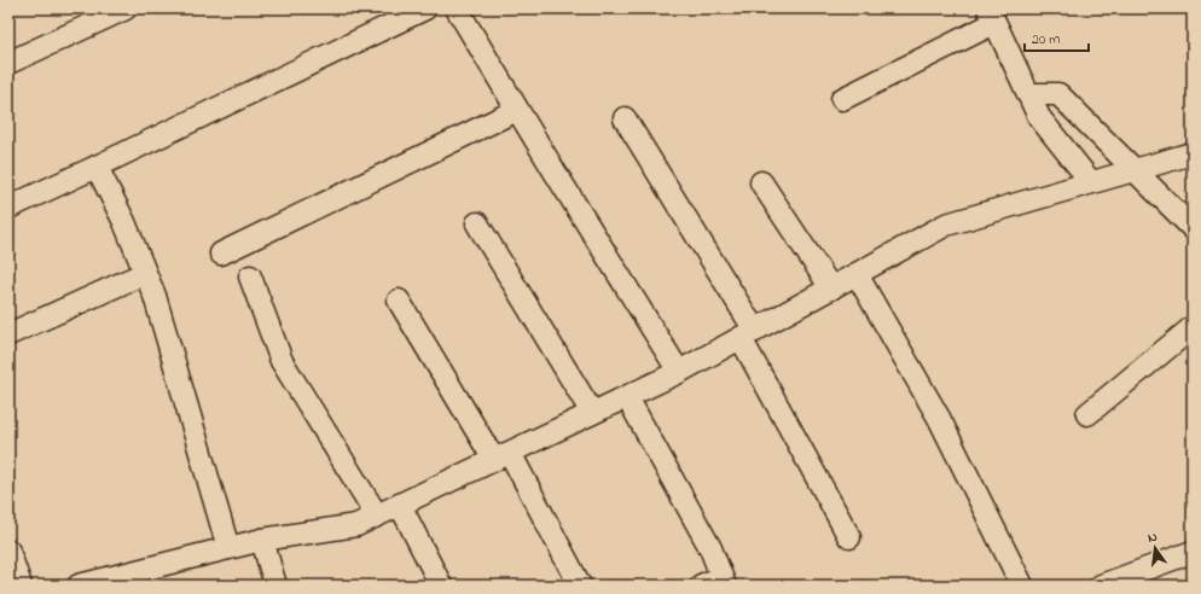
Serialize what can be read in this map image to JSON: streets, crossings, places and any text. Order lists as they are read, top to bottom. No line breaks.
{"scale_bar":"20 m","north":"top"}
